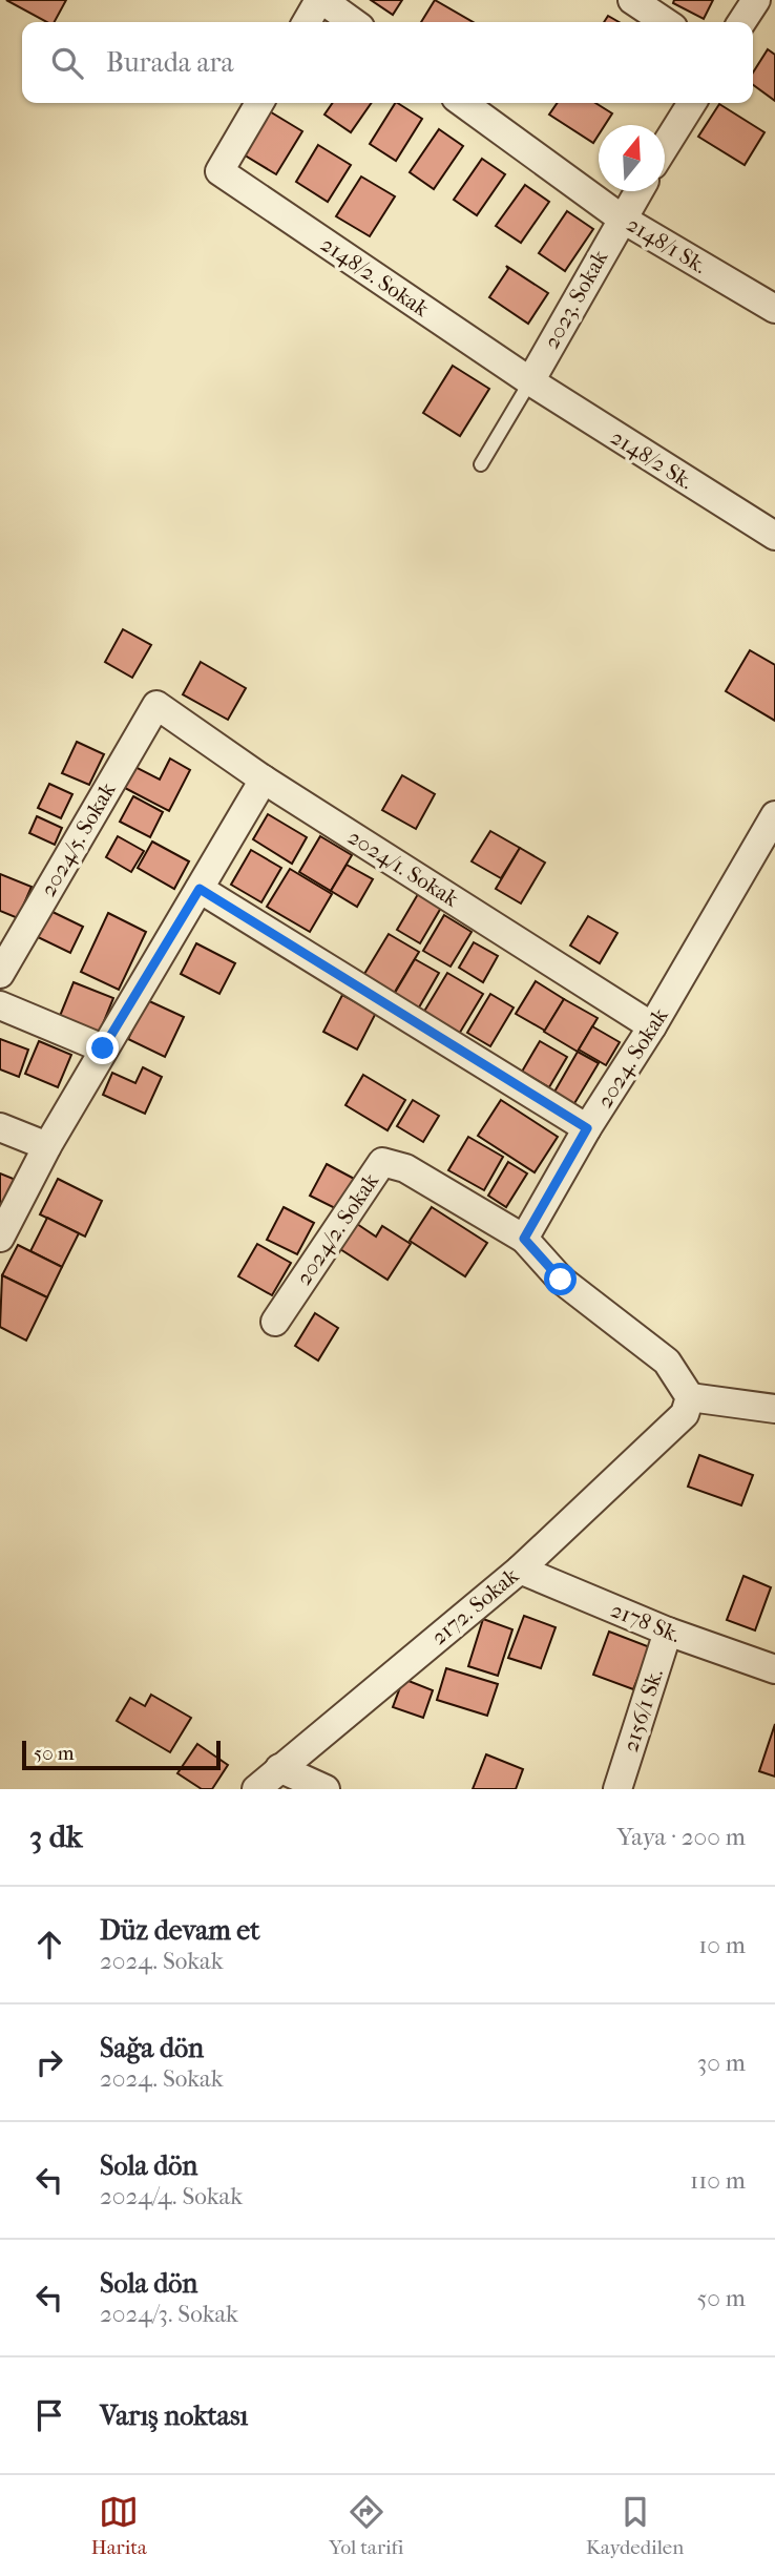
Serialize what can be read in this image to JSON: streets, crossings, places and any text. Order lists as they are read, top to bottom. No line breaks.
{"streets":{"street":["2148/1 Sk.","2148/2. Sokak","2023. Sokak","2148/2 Sk.","2024/5. Sokak","2024/1. Sokak","2024. Sokak","2024/2. Sokak","2172. Sokak","2178 Sk.","2156/1 Sk."]},"crossings":[["2148/1 Sk.","2023. Sokak"],["2148/2. Sokak","2023. Sokak"],["2148/2. Sokak","2148/2 Sk."],["2023. Sokak","2148/2 Sk."],["2024/5. Sokak","2024/1. Sokak"],["2024/1. Sokak","2024. Sokak"],["2024. Sokak","2024/2. Sokak"],["2172. Sokak","2178 Sk."],["2178 Sk.","2156/1 Sk."]],"scale_bar":"50 m","north":"top","page":{"search":"Burada ara","scale":"50 m","heading":["3 dk","Yaya · 200 m"],"list":[["Düz devam et","2024. Sokak","10 m"],["Sağa dön","2024. Sokak","30 m"],["Sola dön","2024/4. Sokak","110 m"],["Sola dön","2024/3. Sokak","50 m"],"Varış noktası"],"nav":["Harita","Yol tarifi","Kaydedilen"]}}
